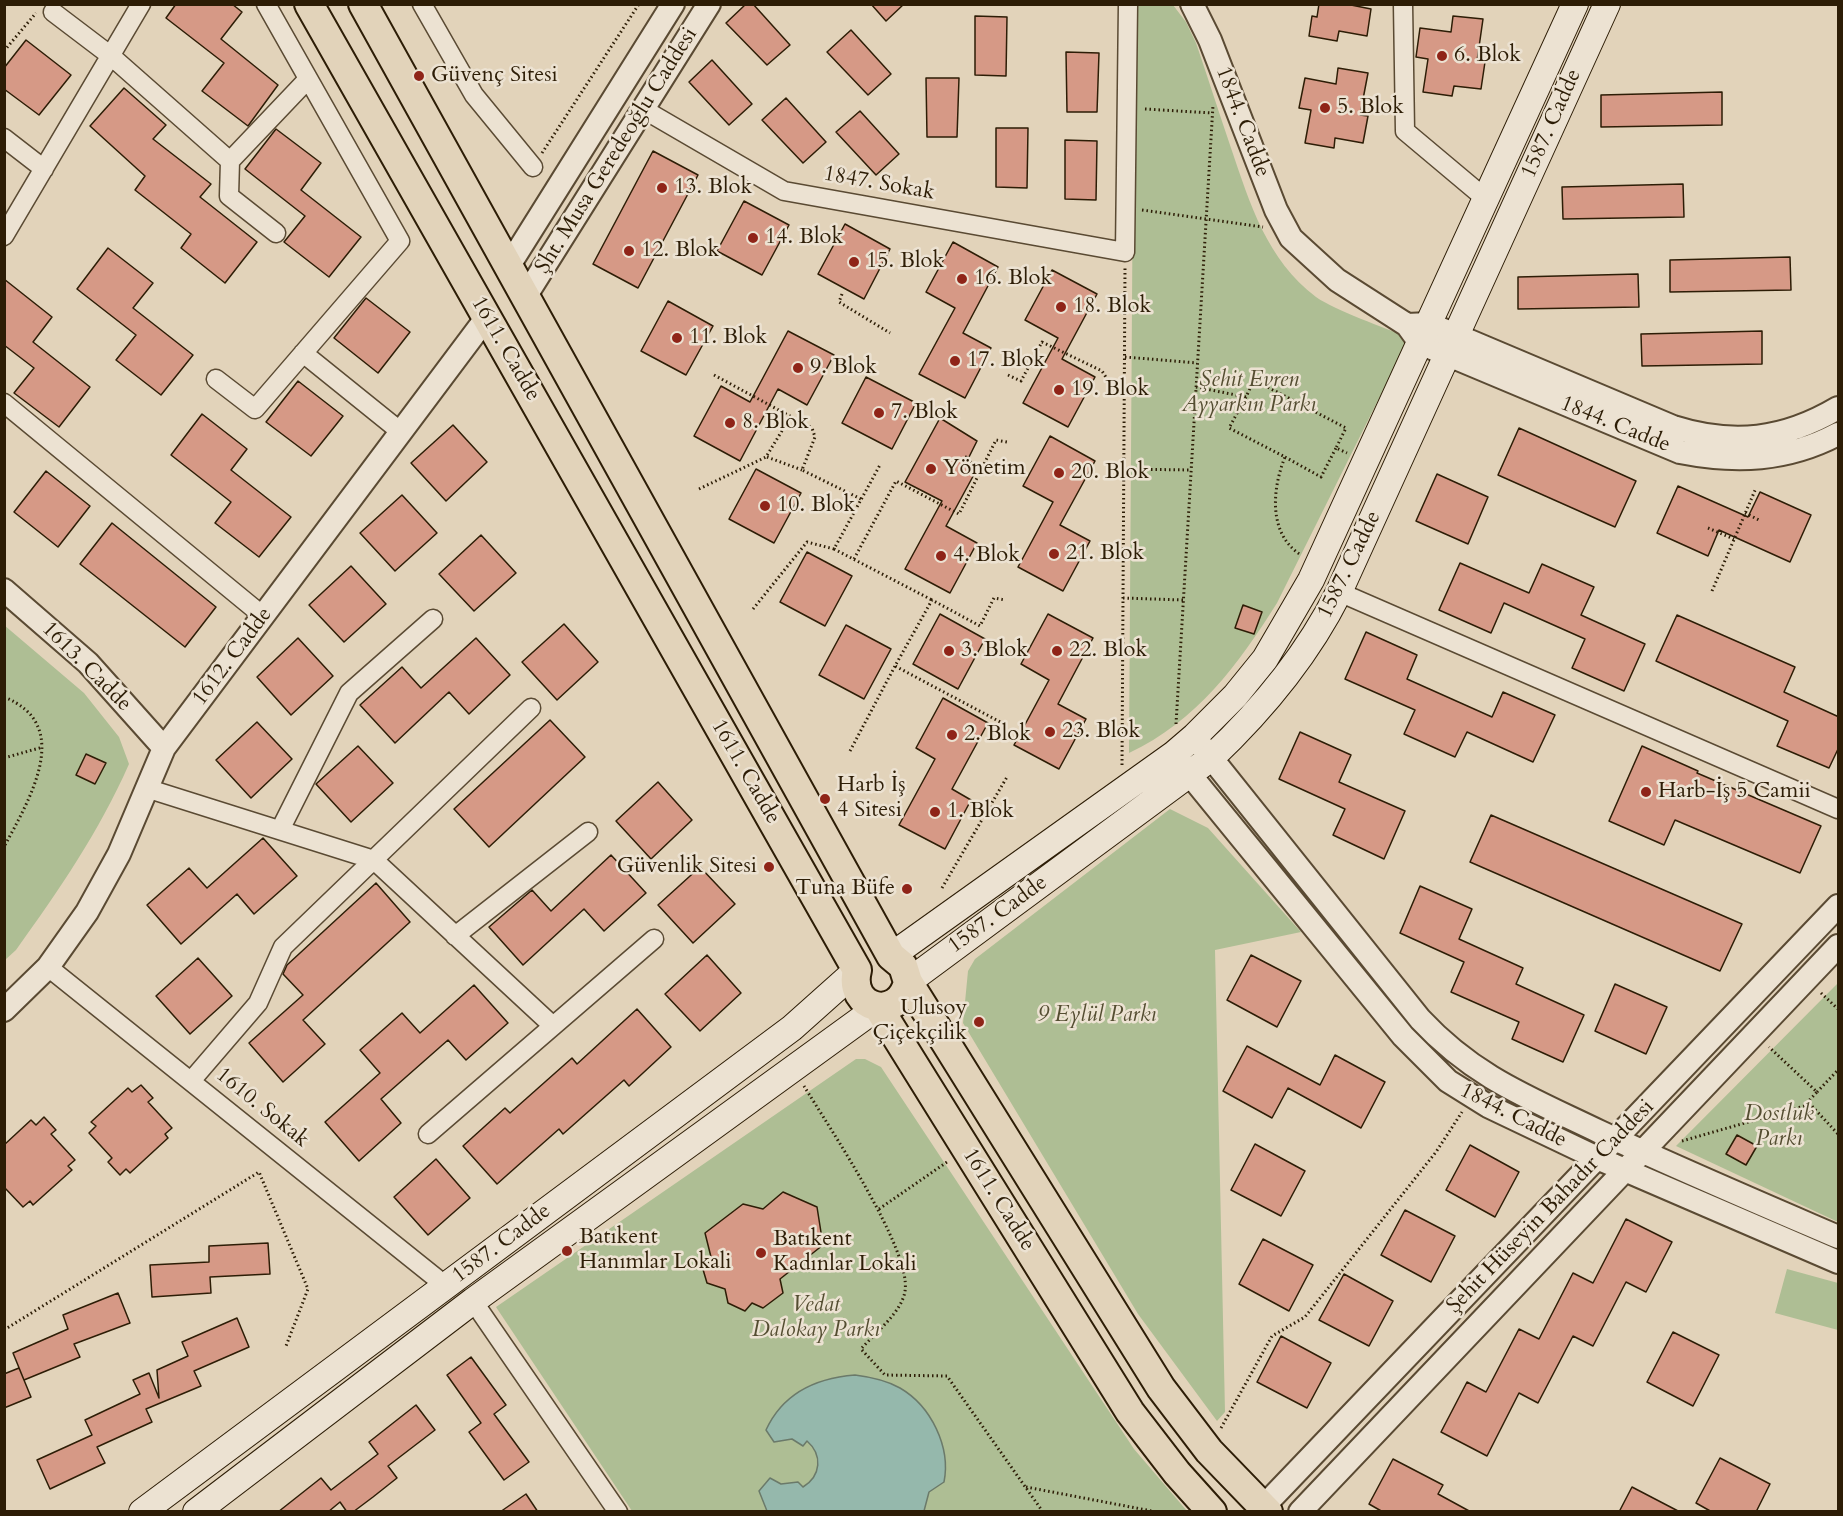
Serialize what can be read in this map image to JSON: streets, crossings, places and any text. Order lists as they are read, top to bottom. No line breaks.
{"streets":{"main road":["1587. Cadde","1611. Cadde"],"street":["1844. Cadde","Şht. Musa Geredeoğlu Caddesi","1847. Sokak","1612. Cadde","1613. Cadde","1610. Sokak","Şehit Hüseyin Bahadır Caddesi"]},"crossings":[["1844. Cadde","1587. Cadde"],["1844. Cadde","Şehit Hüseyin Bahadır Caddesi"],["1587. Cadde","1611. Cadde"],["1587. Cadde","1610. Sokak"],["Şht. Musa Geredeoğlu Caddesi","1847. Sokak"],["Şht. Musa Geredeoğlu Caddesi","1611. Cadde"],["1611. Cadde","1612. Cadde"],["1611. Cadde","Şehit Hüseyin Bahadır Caddesi"],["1612. Cadde","1613. Cadde"],["1612. Cadde","1610. Sokak"]],"parks":["Şehit Evren Ayyarkın Parkı","9 Eylül Parkı","Dostluk Parkı","Vedat Dalokay Parkı"],"places":["6. Blok","Güvenç Sitesi","5. Blok","13. Blok","14. Blok","12. Blok","15. Blok","16. Blok","18. Blok","11. Blok","17. Blok","9. Blok","19. Blok","7. Blok","8. Blok","Yönetim","20. Blok","10. Blok","21. Blok","4. Blok","3. Blok","22. Blok","23. Blok","2. Blok","Harb-İş 5 Camii","Harb İş 4 Sitesi","1. Blok","Güvenlik Sitesi","Tuna Büfe","Ulusoy Çiçekçilik","Batıkent Hanımlar Lokali","Batıkent Kadınlar Lokali"]}
